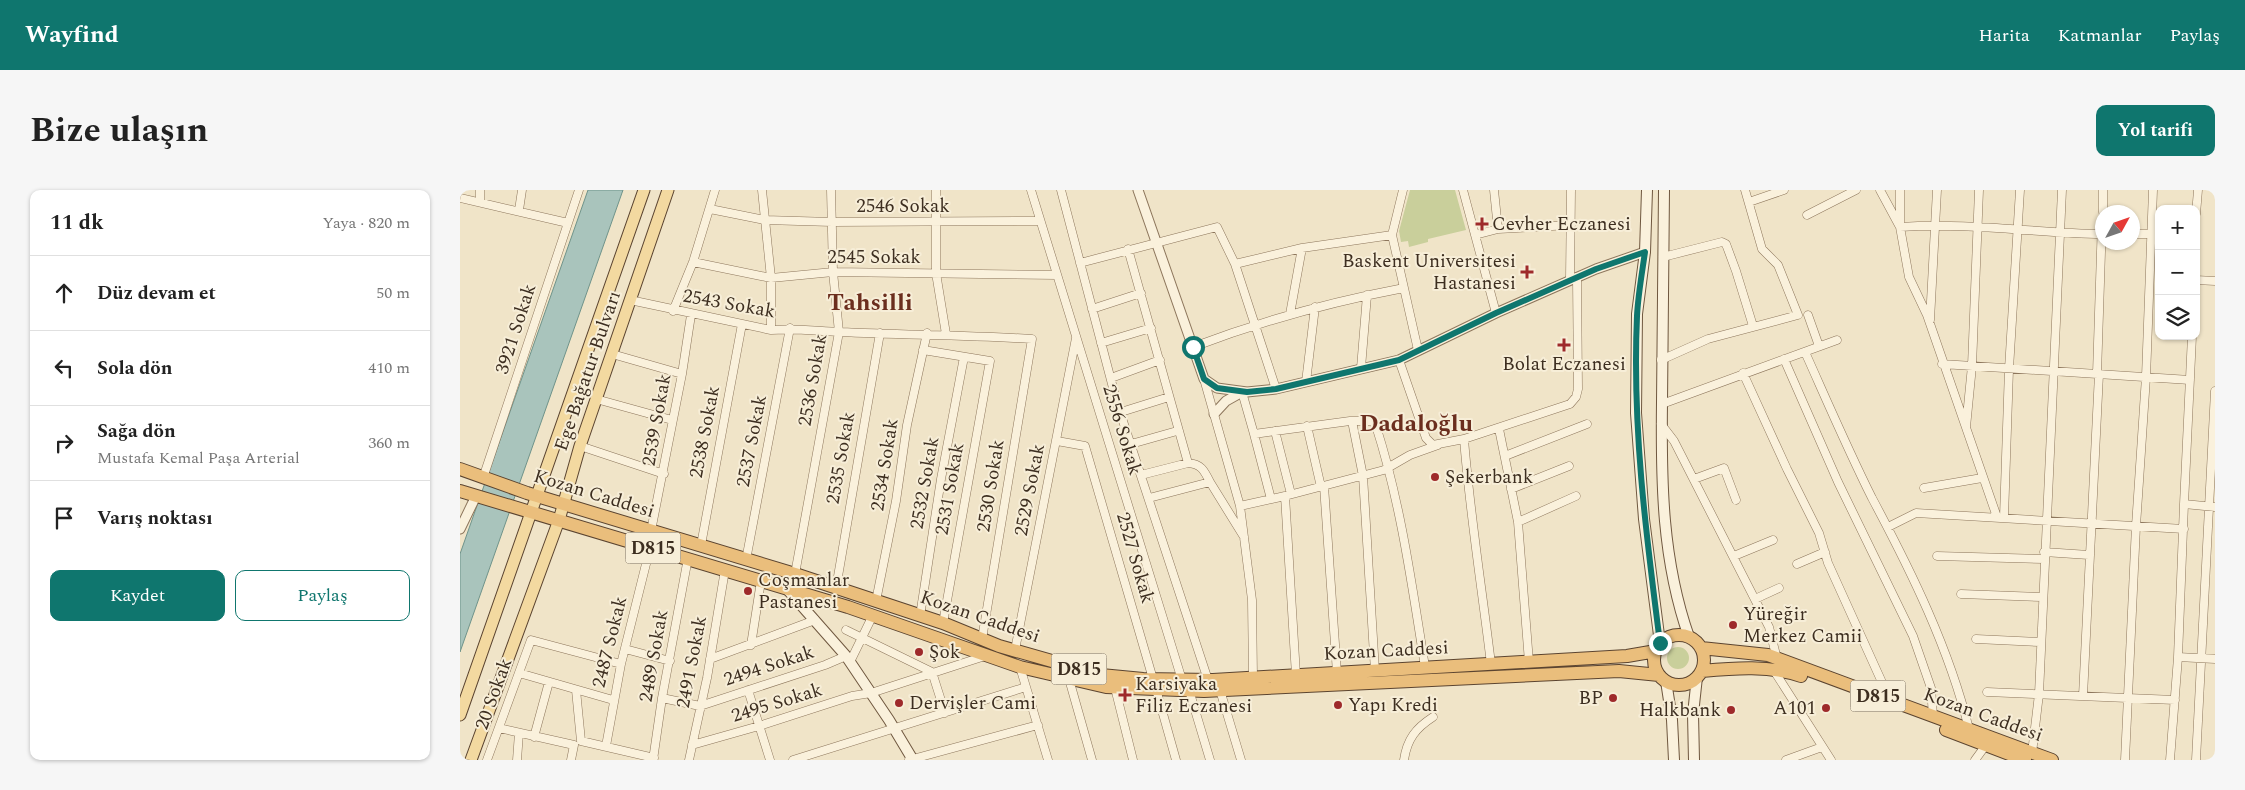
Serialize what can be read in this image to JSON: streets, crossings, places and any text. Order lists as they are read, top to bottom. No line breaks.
{"streets":{"highway":["Kozan Caddesi","D815"],"main road":["Ege Bağatur Bulvarı"],"street":["2546 Sokak","2545 Sokak","2543 Sokak","3921 Sokak","2536 Sokak","2539 Sokak","2556 Sokak","2538 Sokak","2537 Sokak","2535 Sokak","2534 Sokak","2532 Sokak","2530 Sokak","2531 Sokak","2529 Sokak","2527 Sokak","2487 Sokak","2489 Sokak","2491 Sokak","2494 Sokak","20 Sokak","2495 Sokak"]},"crossings":[["2546 Sokak","2536 Sokak"],["2546 Sokak","2556 Sokak"],["2545 Sokak","2536 Sokak"],["2545 Sokak","2556 Sokak"],["2543 Sokak","Ege Bağatur Bulvarı"],["2543 Sokak","2536 Sokak"],["2543 Sokak","2539 Sokak"],["2543 Sokak","2538 Sokak"],["2543 Sokak","2537 Sokak"],["2543 Sokak","2535 Sokak"],["2543 Sokak","2534 Sokak"],["2543 Sokak","2530 Sokak"],["3921 Sokak","Kozan Caddesi"],["Ege Bağatur Bulvarı","Kozan Caddesi"],["2536 Sokak","Kozan Caddesi"],["2539 Sokak","Kozan Caddesi"],["2556 Sokak","2529 Sokak"],["2556 Sokak","Kozan Caddesi"],["2538 Sokak","Kozan Caddesi"],["2537 Sokak","Kozan Caddesi"],["2535 Sokak","Kozan Caddesi"],["2534 Sokak","Kozan Caddesi"],["2532 Sokak","2531 Sokak"],["2532 Sokak","Kozan Caddesi"],["2530 Sokak","Kozan Caddesi"],["2531 Sokak","Kozan Caddesi"],["2529 Sokak","Kozan Caddesi"],["2529 Sokak","2527 Sokak"],["Kozan Caddesi","2527 Sokak"],["Kozan Caddesi","2487 Sokak"],["Kozan Caddesi","2489 Sokak"],["Kozan Caddesi","2491 Sokak"],["Kozan Caddesi","2495 Sokak"],["2487 Sokak","20 Sokak"],["2491 Sokak","2494 Sokak"],["2491 Sokak","2495 Sokak"]],"districts":["Tahsilli","Dadaloğlu"],"places":{"health":["Cevher Eczanesi","Baskent Universitesi Hastanesi","Bolat Eczanesi","Karsiyaka Filiz Eczanesi"],"other":["Şekerbank","Coşmanlar Pastanesi","Yüreğir Merkez Camii","Şok","BP","Dervişler Cami","Yapı Kredi","A101","Halkbank"]},"north":"top right","page":{"header":"Wayfind","nav":["Harita","Katmanlar","Paylaş"],"title":"Bize ulaşın","buttons":["Yol tarifi",["Kaydet","Paylaş"]],"heading":["11 dk","Yaya · 820 m"],"map_buttons":["+","−"],"list":[["Düz devam et","50 m"],["Sola dön","410 m"],["Sağa dön","Mustafa Kemal Paşa Arterial","360 m"],"Varış noktası"]}}
